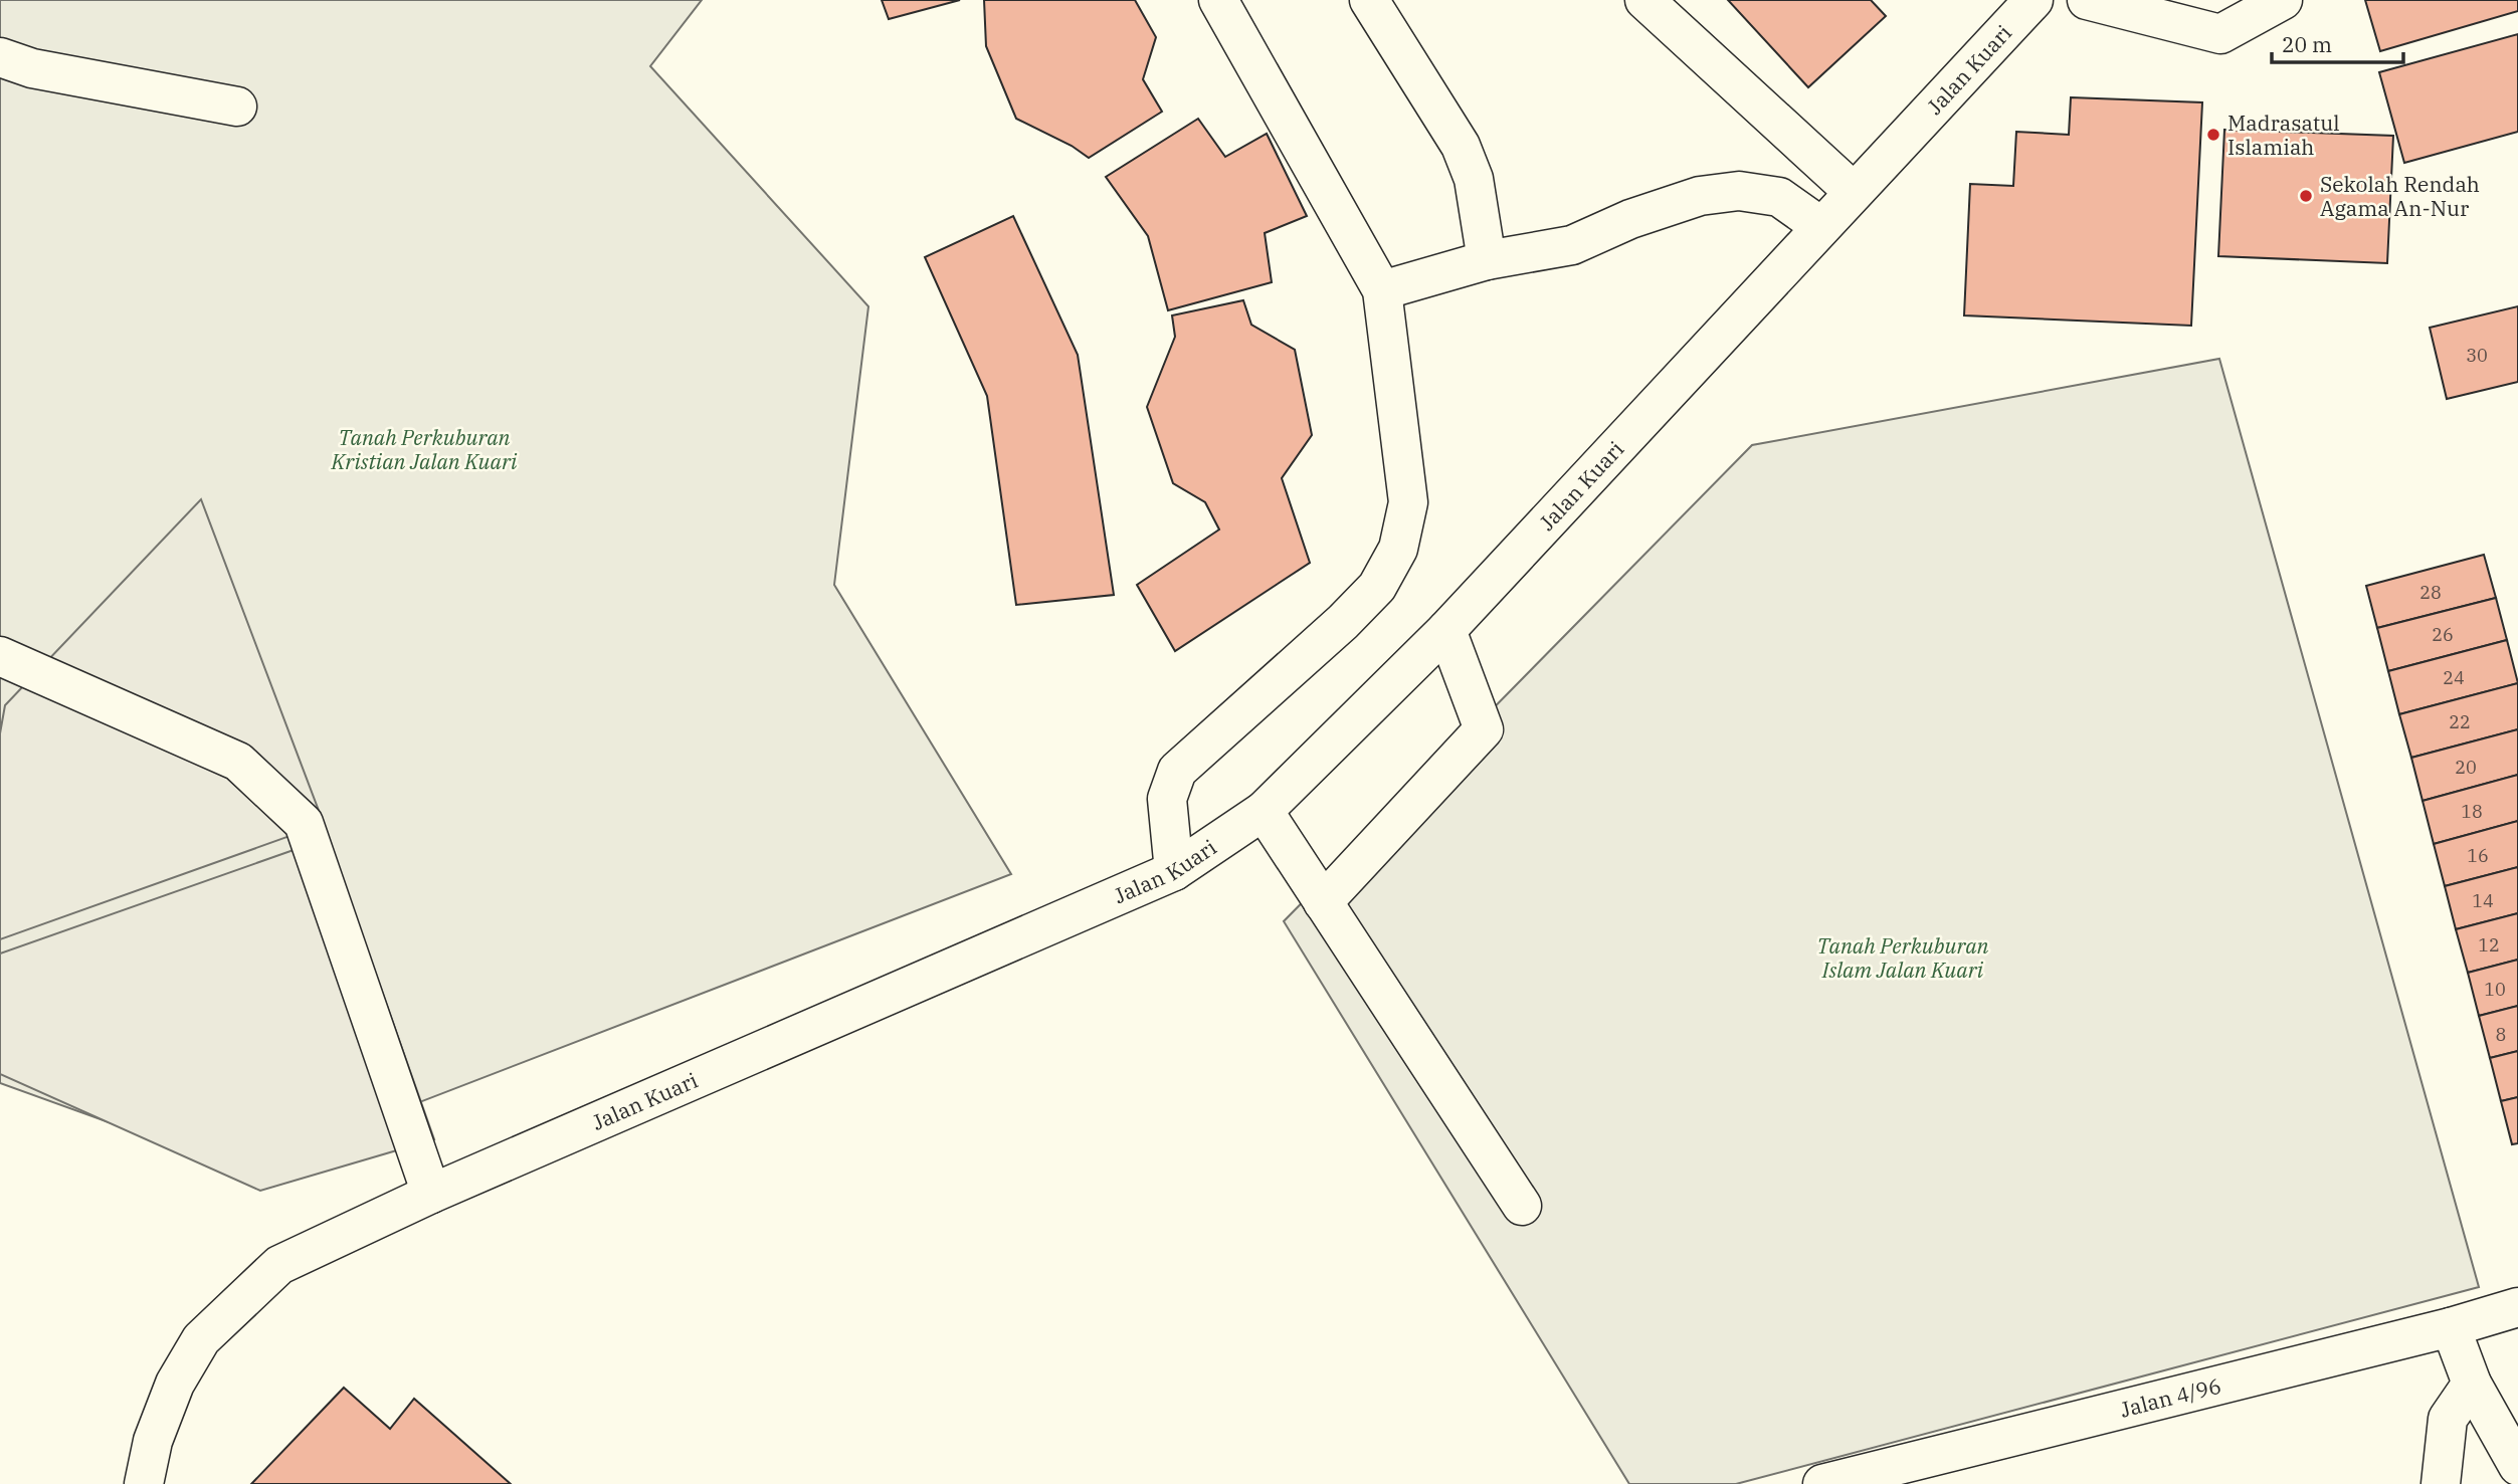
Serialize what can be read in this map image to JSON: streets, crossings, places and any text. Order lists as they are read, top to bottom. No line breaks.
{"streets":{"street":["Jalan Kuari","Jalan 4/96"]},"parks":["Tanah Perkuburan Kristian Jalan Kuari","Tanah Perkuburan Islam Jalan Kuari"],"places":["Madrasatul Islamiah","Sekolah Rendah Agama An-Nur"],"house_numbers":["30","28","26","24","22","20","18","16","14","12","10","8"],"scale_bar":"20 m"}
